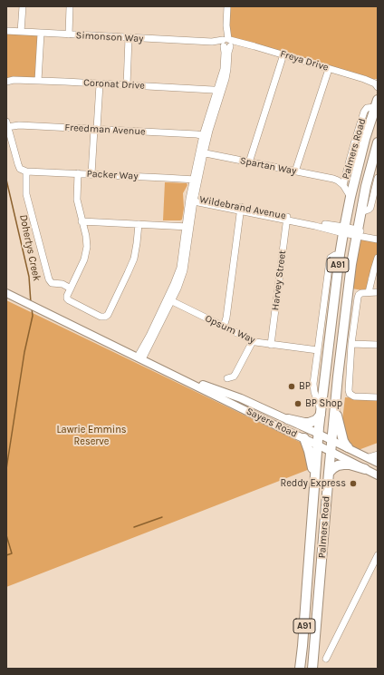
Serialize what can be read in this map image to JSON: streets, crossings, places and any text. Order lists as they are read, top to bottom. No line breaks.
{"streets":{"highway":["Palmers Road","A91"],"main road":["Sayers Road"],"street":["Simonson Way","Freya Drive","Coronat Drive","Freedman Avenue","Spartan Way","Packer Way","Wildebrand Avenue","Harvey Street","Opsum Way"]},"crossings":[["Simonson Way","Freya Drive"],["Palmers Road","Spartan Way"],["Palmers Road","Wildebrand Avenue"],["Palmers Road","Opsum Way"],["Palmers Road","Sayers Road"],["Wildebrand Avenue","Harvey Street"],["Harvey Street","Opsum Way"]],"water":["Dohertys Creek"],"parks":["Lawrie Emmins Reserve"],"places":["BP","BP Shop","Reddy Express"]}
